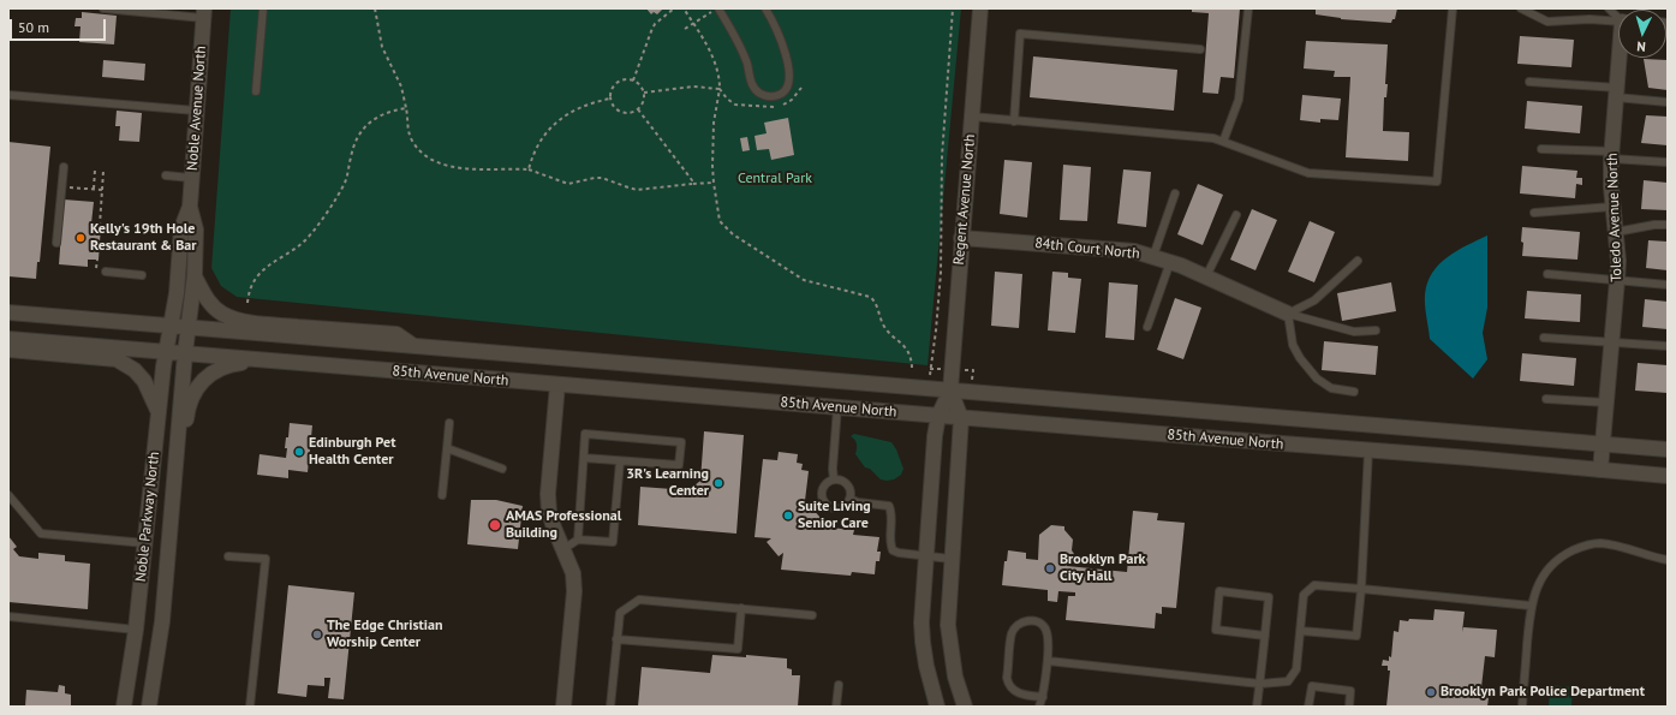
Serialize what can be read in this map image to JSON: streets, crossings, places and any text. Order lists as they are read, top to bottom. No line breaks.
{"streets":{"main road":["Noble Avenue North","Regent Avenue North","Toledo Avenue North","84th Court North","85th Avenue North","Noble Parkway North"]},"crossings":[["Noble Avenue North","85th Avenue North"],["Noble Avenue North","Noble Parkway North"],["Regent Avenue North","84th Court North"],["Regent Avenue North","85th Avenue North"],["Toledo Avenue North","85th Avenue North"],["85th Avenue North","Noble Parkway North"]],"parks":["Central Park"],"places":["Kelly's 19th Hole Restaurant & Bar","Edinburgh Pet Health Center","3R's Learning Center","Suite Living Senior Care","AMAS Professional Building","Brooklyn Park City Hall","The Edge Christian Worship Center","Brooklyn Park Police Department"],"scale_bar":"50 m","north":"bottom"}
